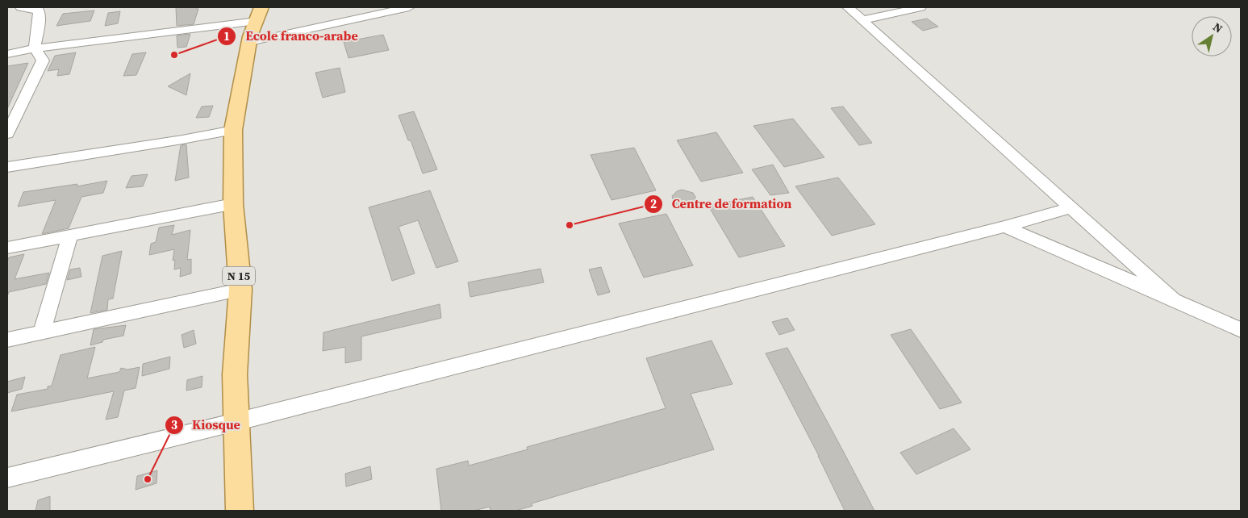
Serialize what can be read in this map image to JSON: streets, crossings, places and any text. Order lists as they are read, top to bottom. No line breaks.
{"streets":{"main road":["N 15"]},"places":["Ecole franco-arabe","Centre de formation","Kiosque"],"north":"top right"}
